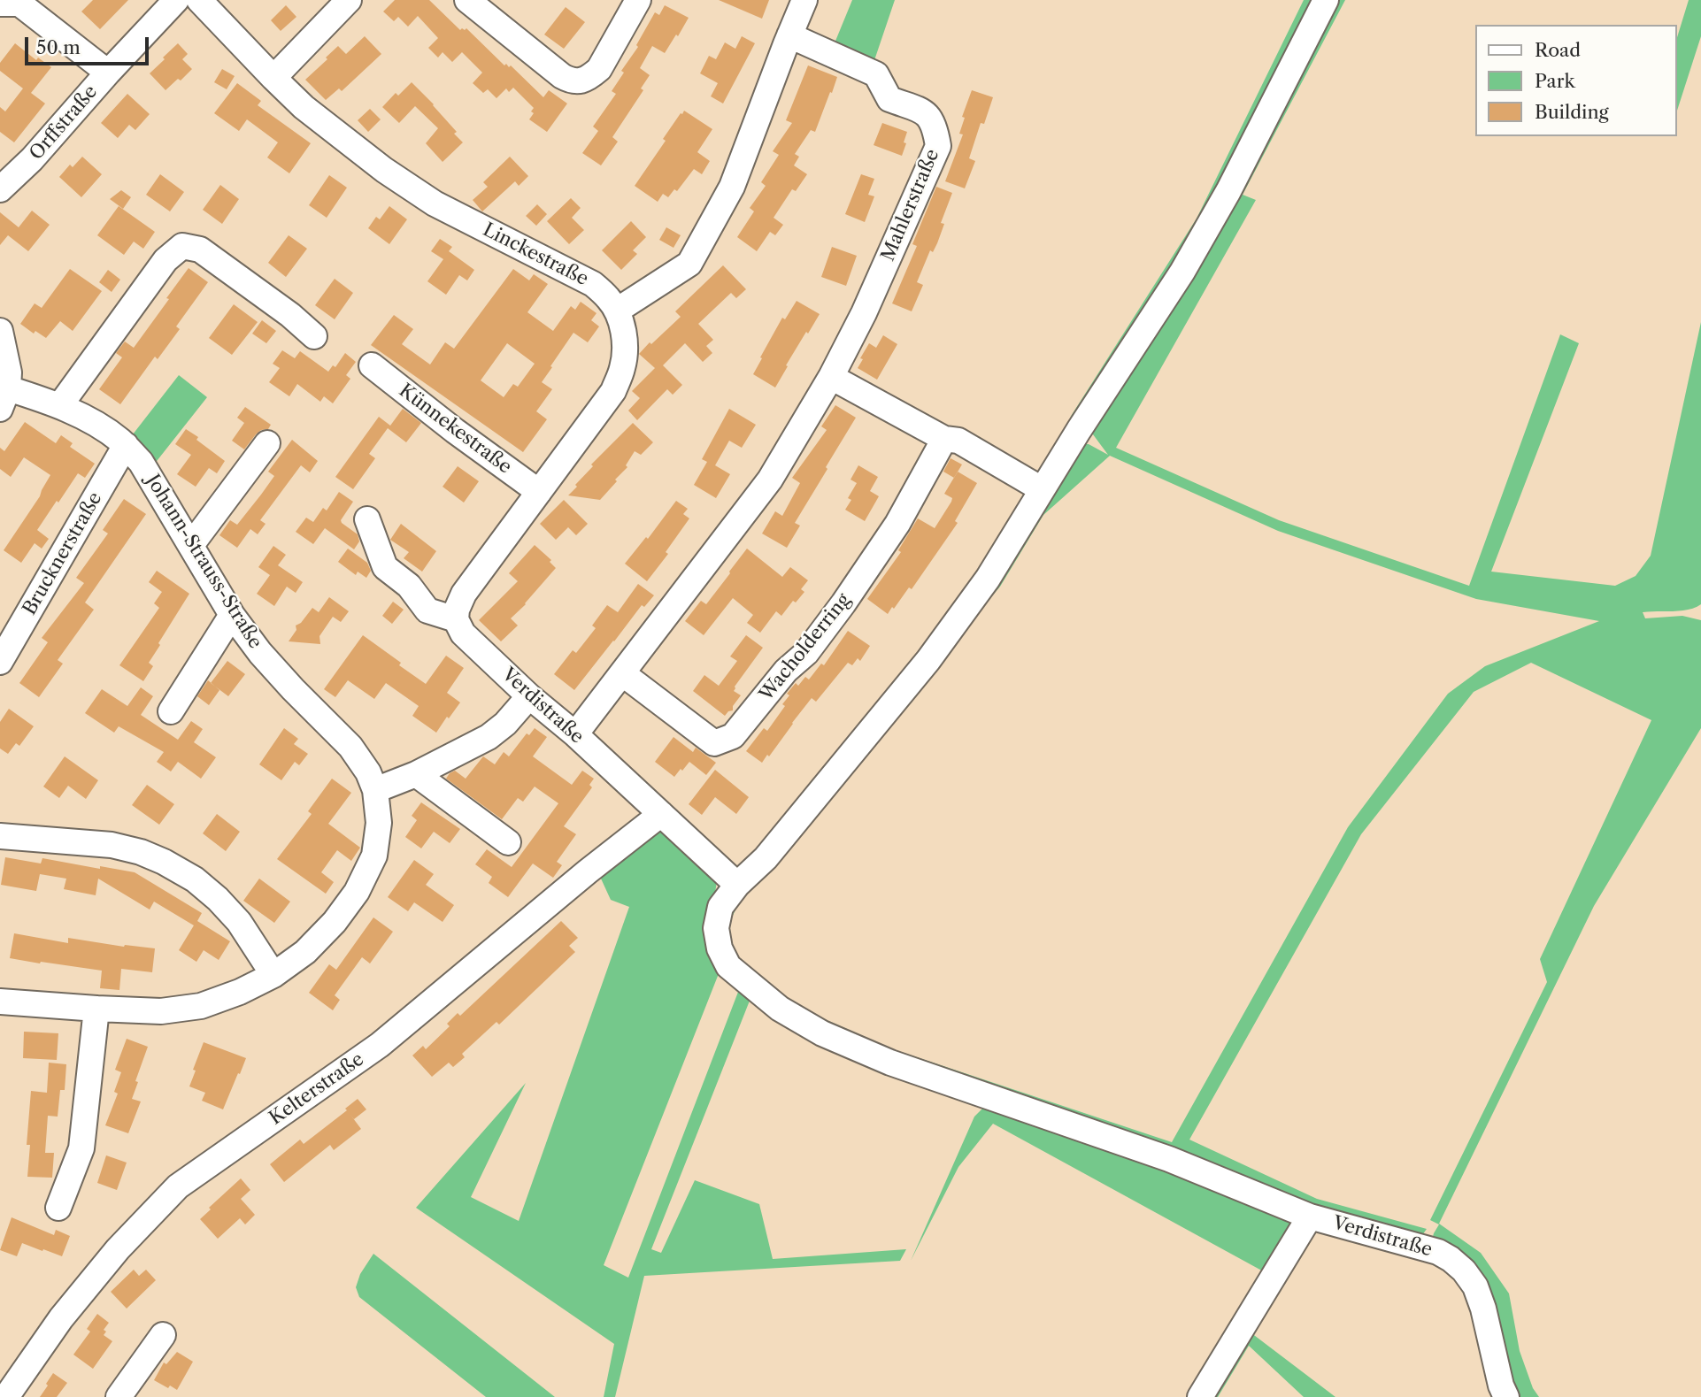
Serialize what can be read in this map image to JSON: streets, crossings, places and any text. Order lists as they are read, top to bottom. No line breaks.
{"streets":{"street":["Orffstraße","Mahlerstraße","Linckestraße","Künnekestraße","Brucknerstraße","Johann-Strauss-Straße","Wacholderring","Verdistraße","Kelterstraße"]},"crossings":[["Linckestraße","Künnekestraße"],["Linckestraße","Verdistraße"],["Brucknerstraße","Johann-Strauss-Straße"],["Verdistraße","Kelterstraße"]],"legend":["Road","Park","Building"],"scale_bar":"50 m"}
